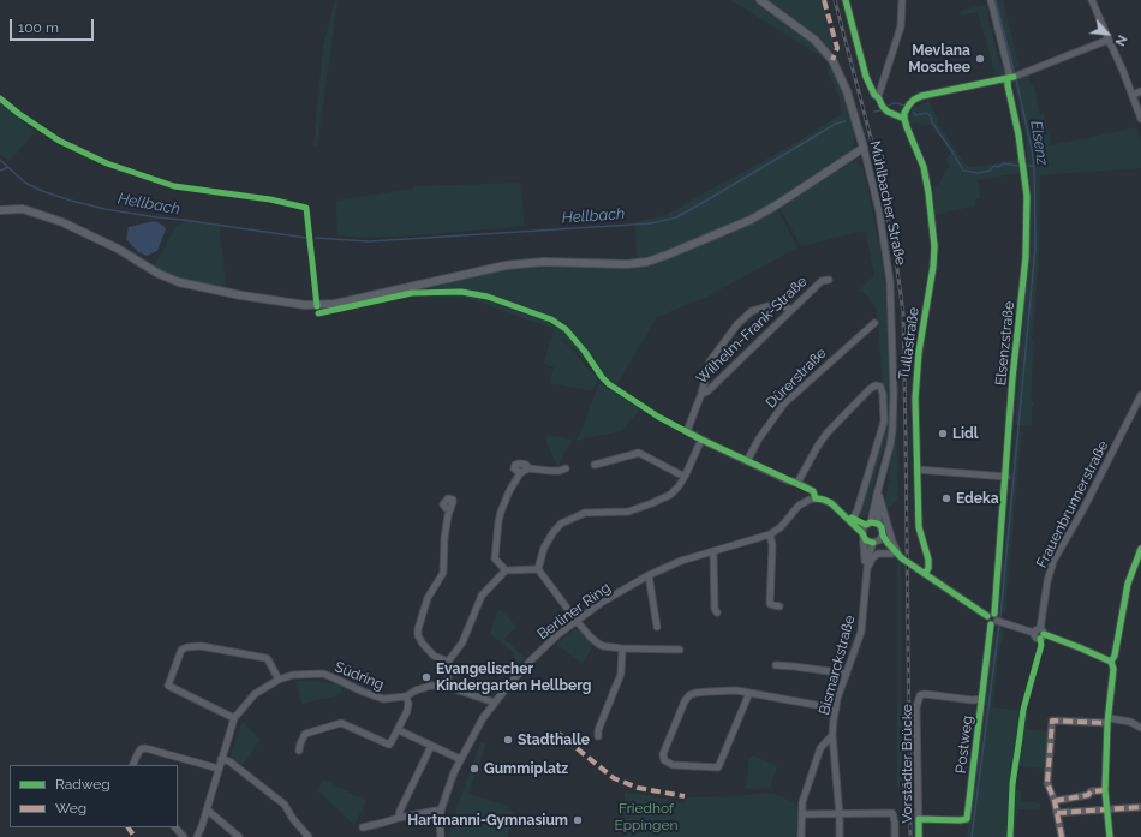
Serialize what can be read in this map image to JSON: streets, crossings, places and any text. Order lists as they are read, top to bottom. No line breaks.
{"streets":{"main road":["Mühlbacher Straße"],"street":["Wilhelm-Frank-Straße","Tullastraße","Elsenzstraße","Dürerstraße","Frauenbrunnerstraße","Berliner Ring","Bismarckstraße","Südring","Postweg","Vorstädter Brücke"]},"crossings":[["Mühlbacher Straße","Tullastraße"],["Mühlbacher Straße","Elsenzstraße"],["Mühlbacher Straße","Bismarckstraße"],["Mühlbacher Straße","Postweg"],["Elsenzstraße","Postweg"],["Berliner Ring","Südring"],["Postweg","Vorstädter Brücke"]],"water":["Elsenz","Hellbach"],"parks":["Friedhof Eppingen"],"places":["Mevlana Moschee","Lidl","Edeka","Evangelischer Kindergarten Hellberg","Stadthalle","Gummiplatz","Hartmanni-Gymnasium"],"legend":["Radweg","Weg"],"scale_bar":"100 m","north":"bottom right"}
